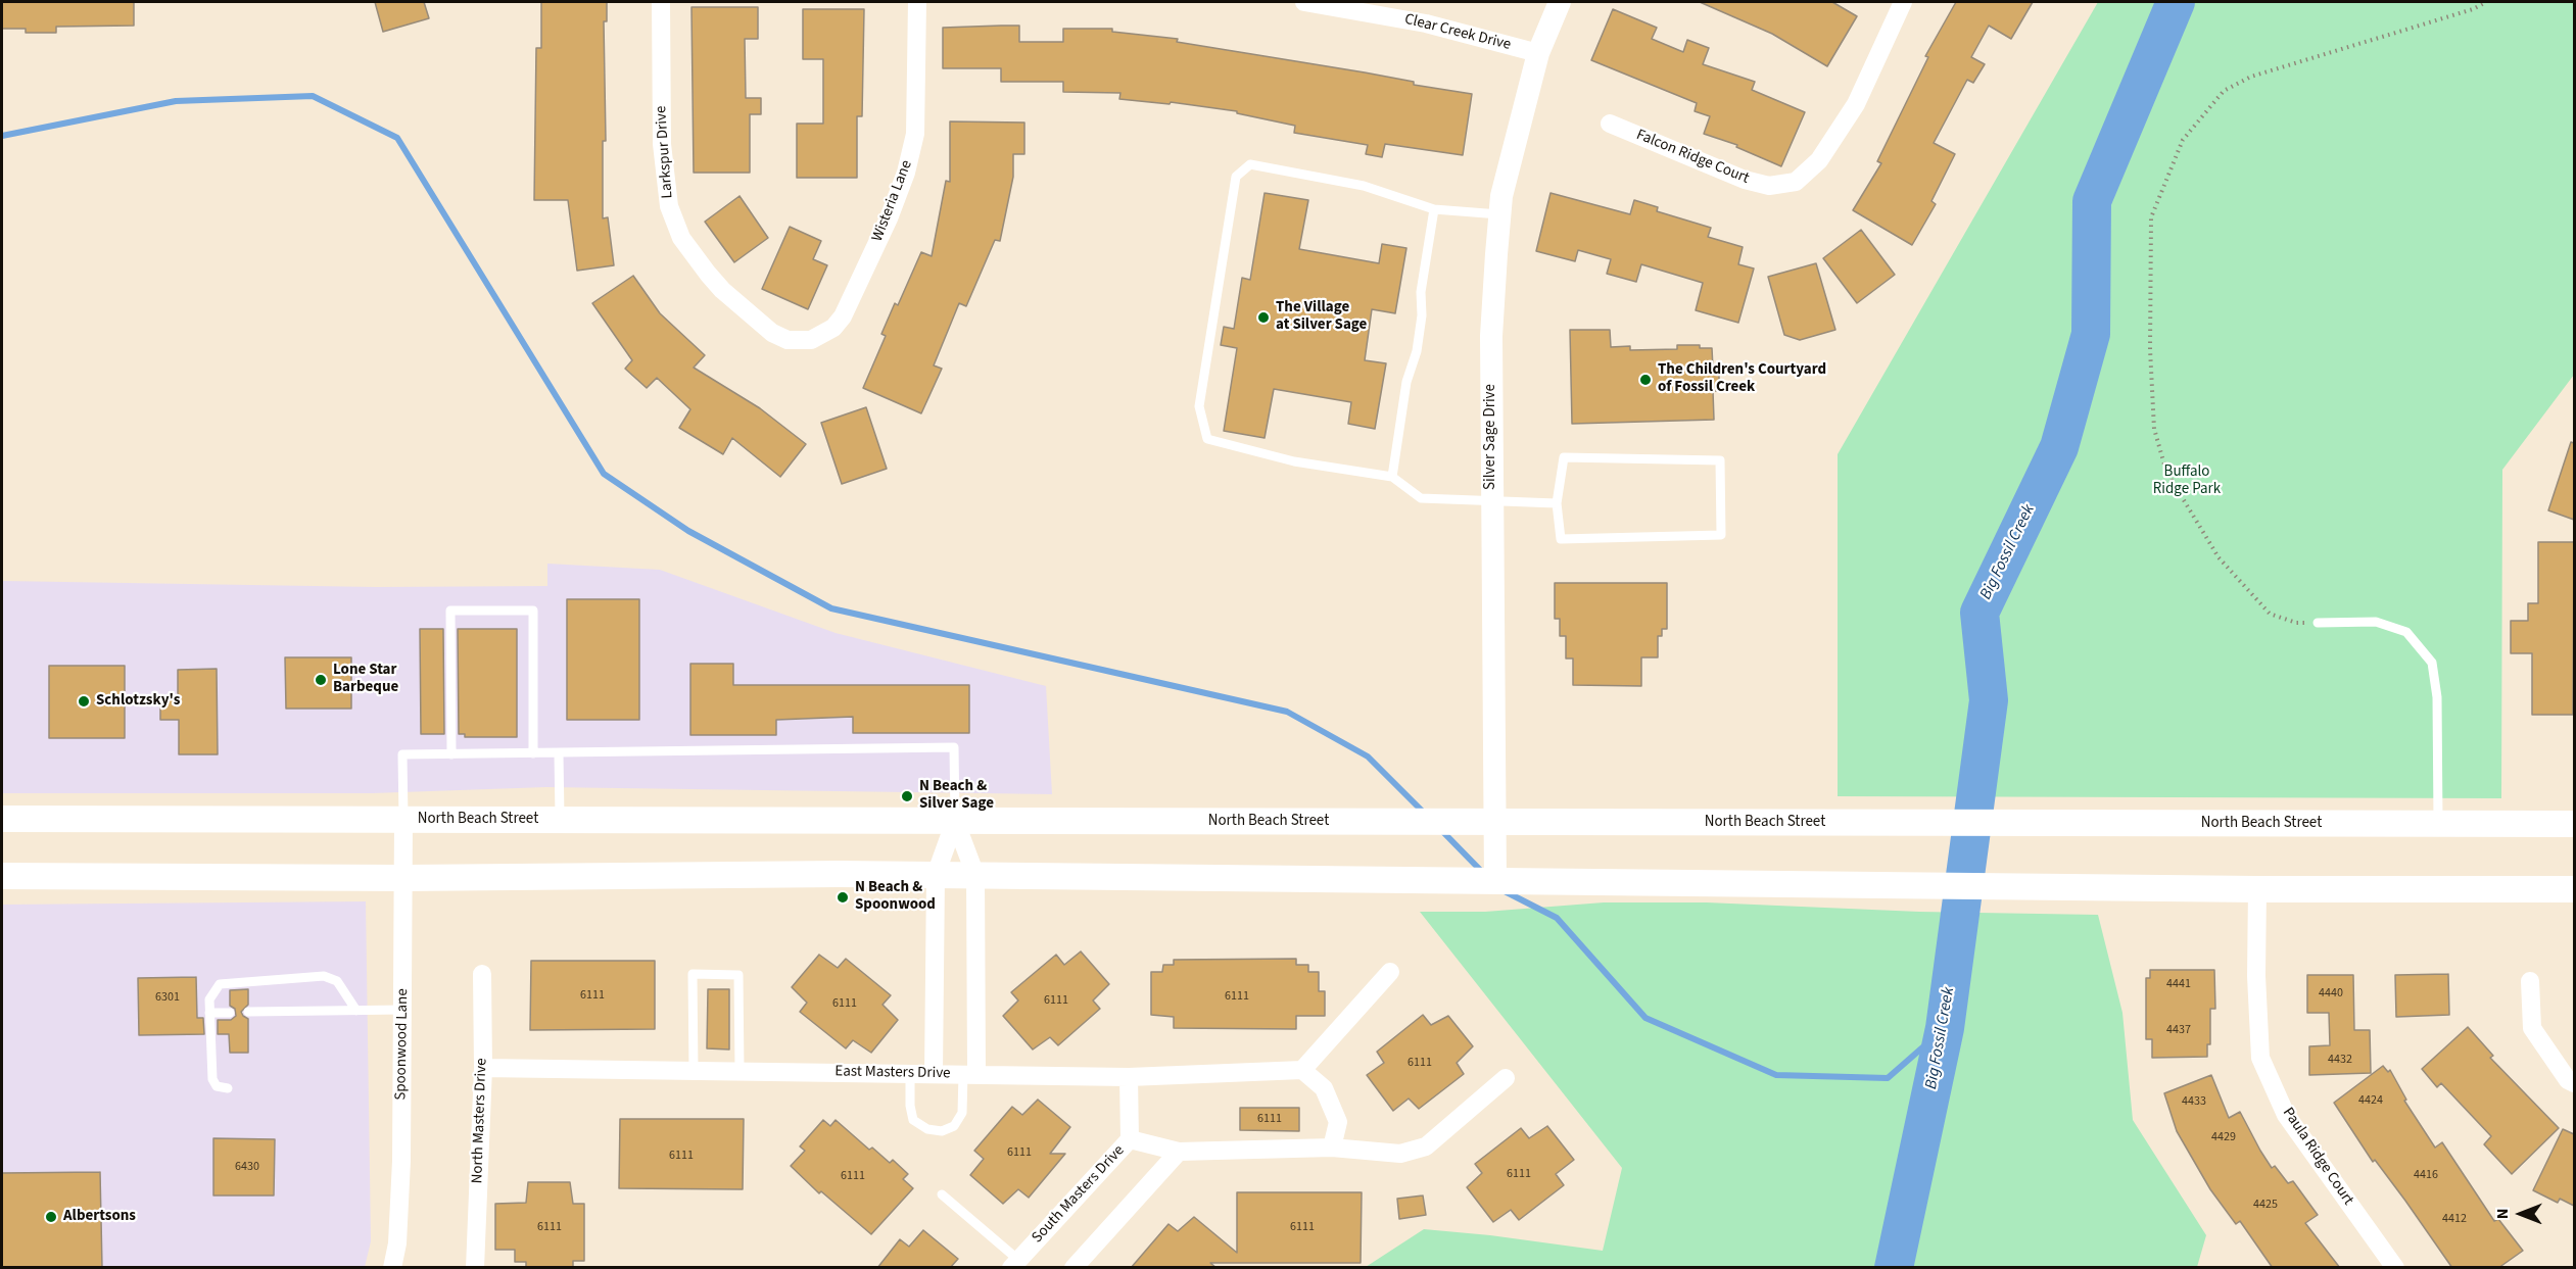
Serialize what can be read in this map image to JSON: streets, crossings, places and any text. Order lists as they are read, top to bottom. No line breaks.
{"streets":{"main road":["North Beach Street"],"street":["Clear Creek Drive","Larkspur Drive","Falcon Ridge Court","Wisteria Lane","Silver Sage Drive","Spoonwood Lane","East Masters Drive","North Masters Drive","Paula Ridge Court","South Masters Drive"]},"crossings":[["Clear Creek Drive","Silver Sage Drive"],["Larkspur Drive","Wisteria Lane"],["Silver Sage Drive","North Beach Street"],["North Beach Street","Spoonwood Lane"],["East Masters Drive","North Masters Drive"],["East Masters Drive","South Masters Drive"]],"water":["Big Fossil Creek"],"parks":["Buffalo Ridge Park"],"places":["The Village at Silver Sage","The Children's Courtyard of Fossil Creek","Lone Star Barbeque","Schlotzsky's","N Beach & Silver Sage","N Beach & Spoonwood","Albertsons"],"house_numbers":["4441","4440","6111","6111","6301","6111","6111","4437","4432","6111","4424","4433","6111","4429","6111","6111","6430","6111","4416","6111","4425","4412","6111","6111"],"north":"left"}
